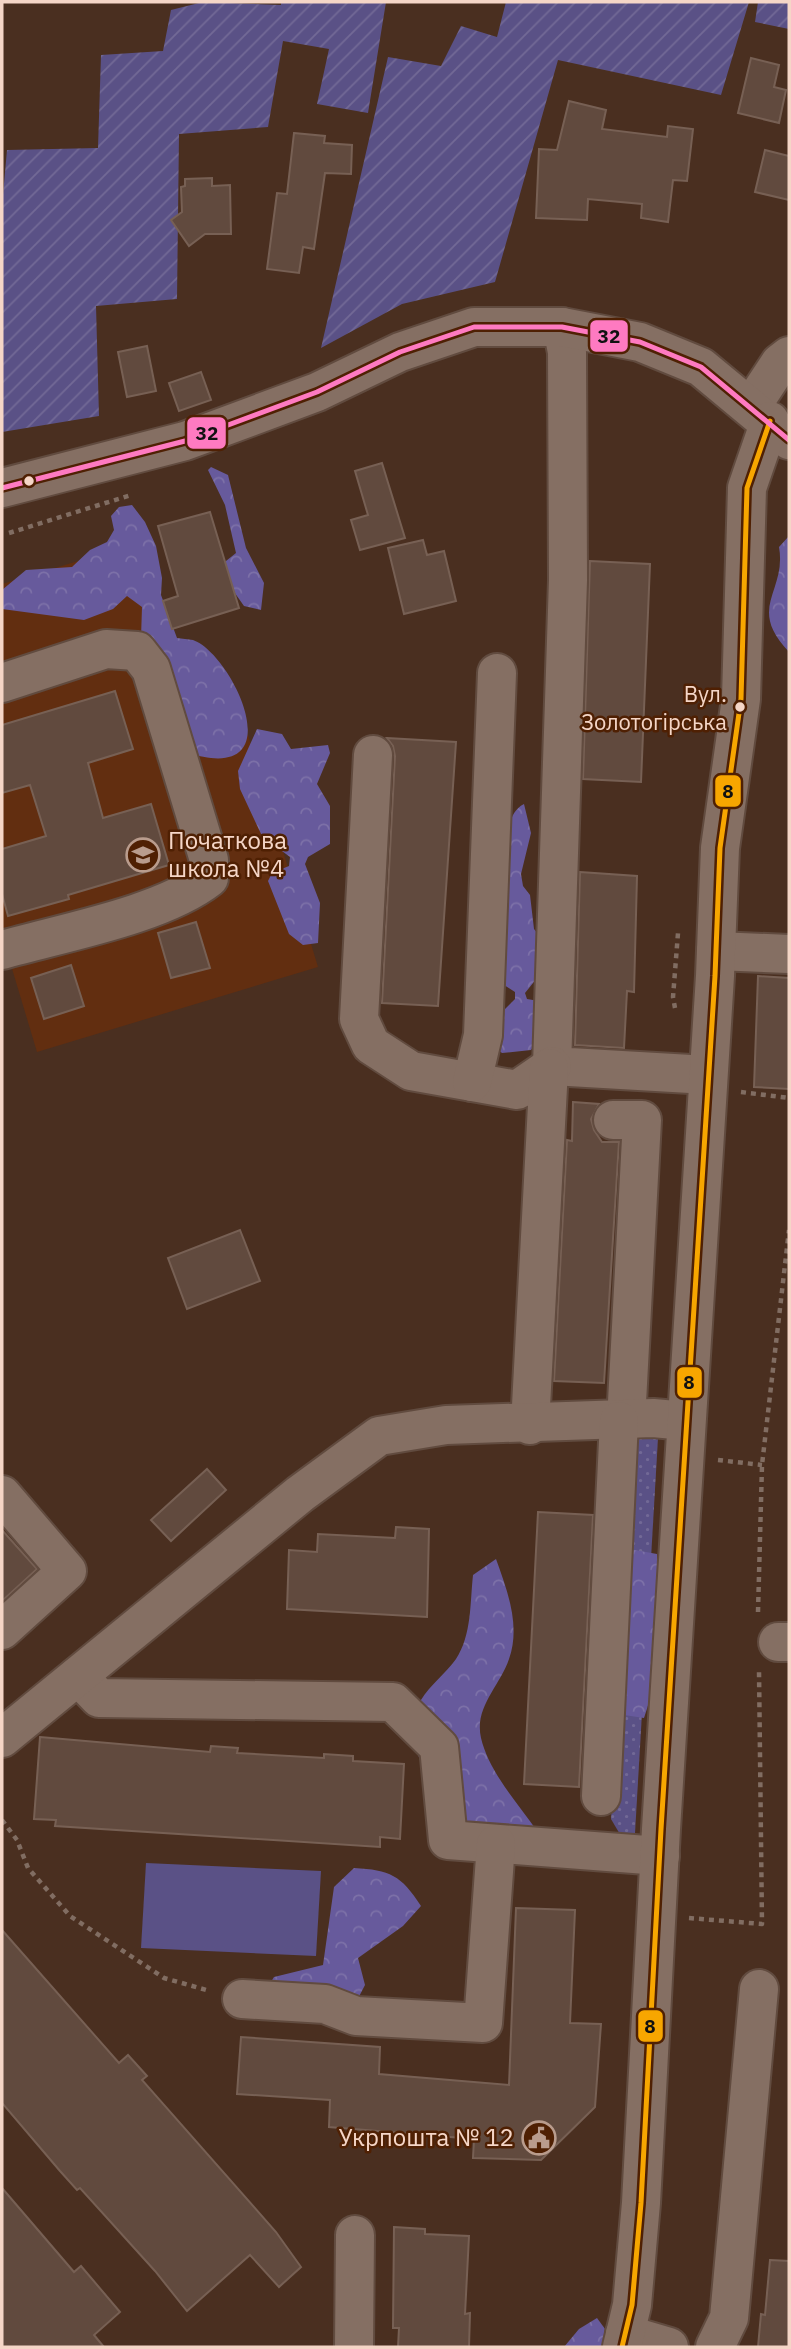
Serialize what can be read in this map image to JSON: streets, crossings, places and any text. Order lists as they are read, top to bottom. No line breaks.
{"places":{"other":["Вул. Золотогірська"],"school or university":["Початкова школа №4"],"public building":["Укрпошта № 12"]},"lines":["transit line 32","transit line 8"]}
